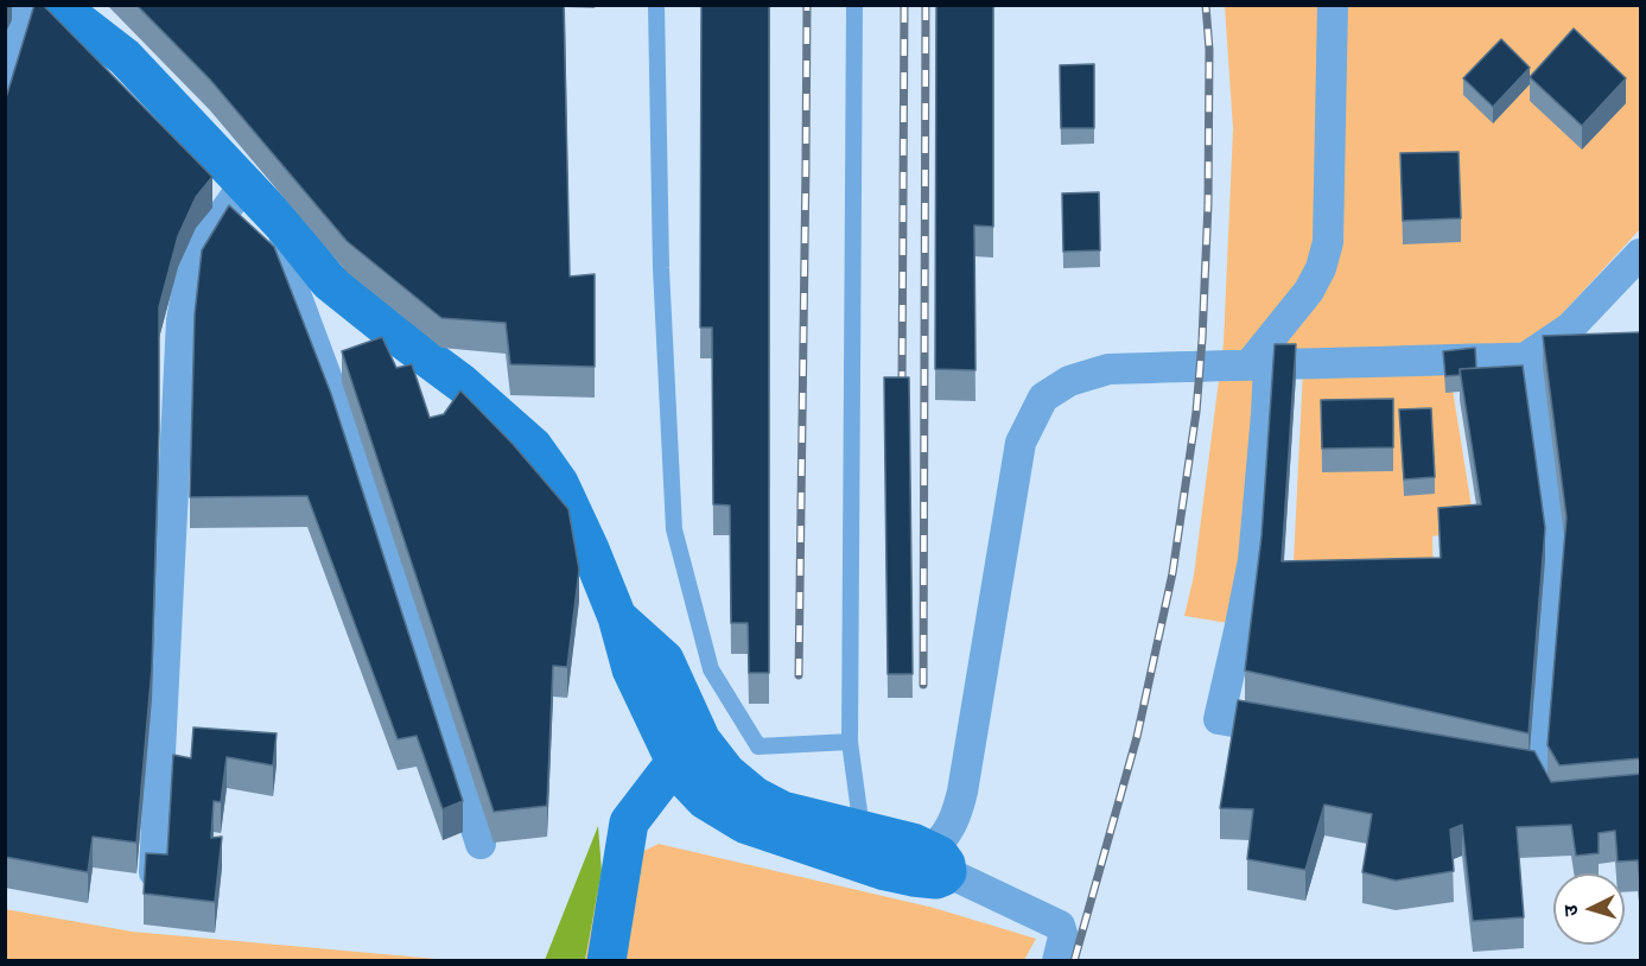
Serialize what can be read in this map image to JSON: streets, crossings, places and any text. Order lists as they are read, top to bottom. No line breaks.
{"north":"left"}
